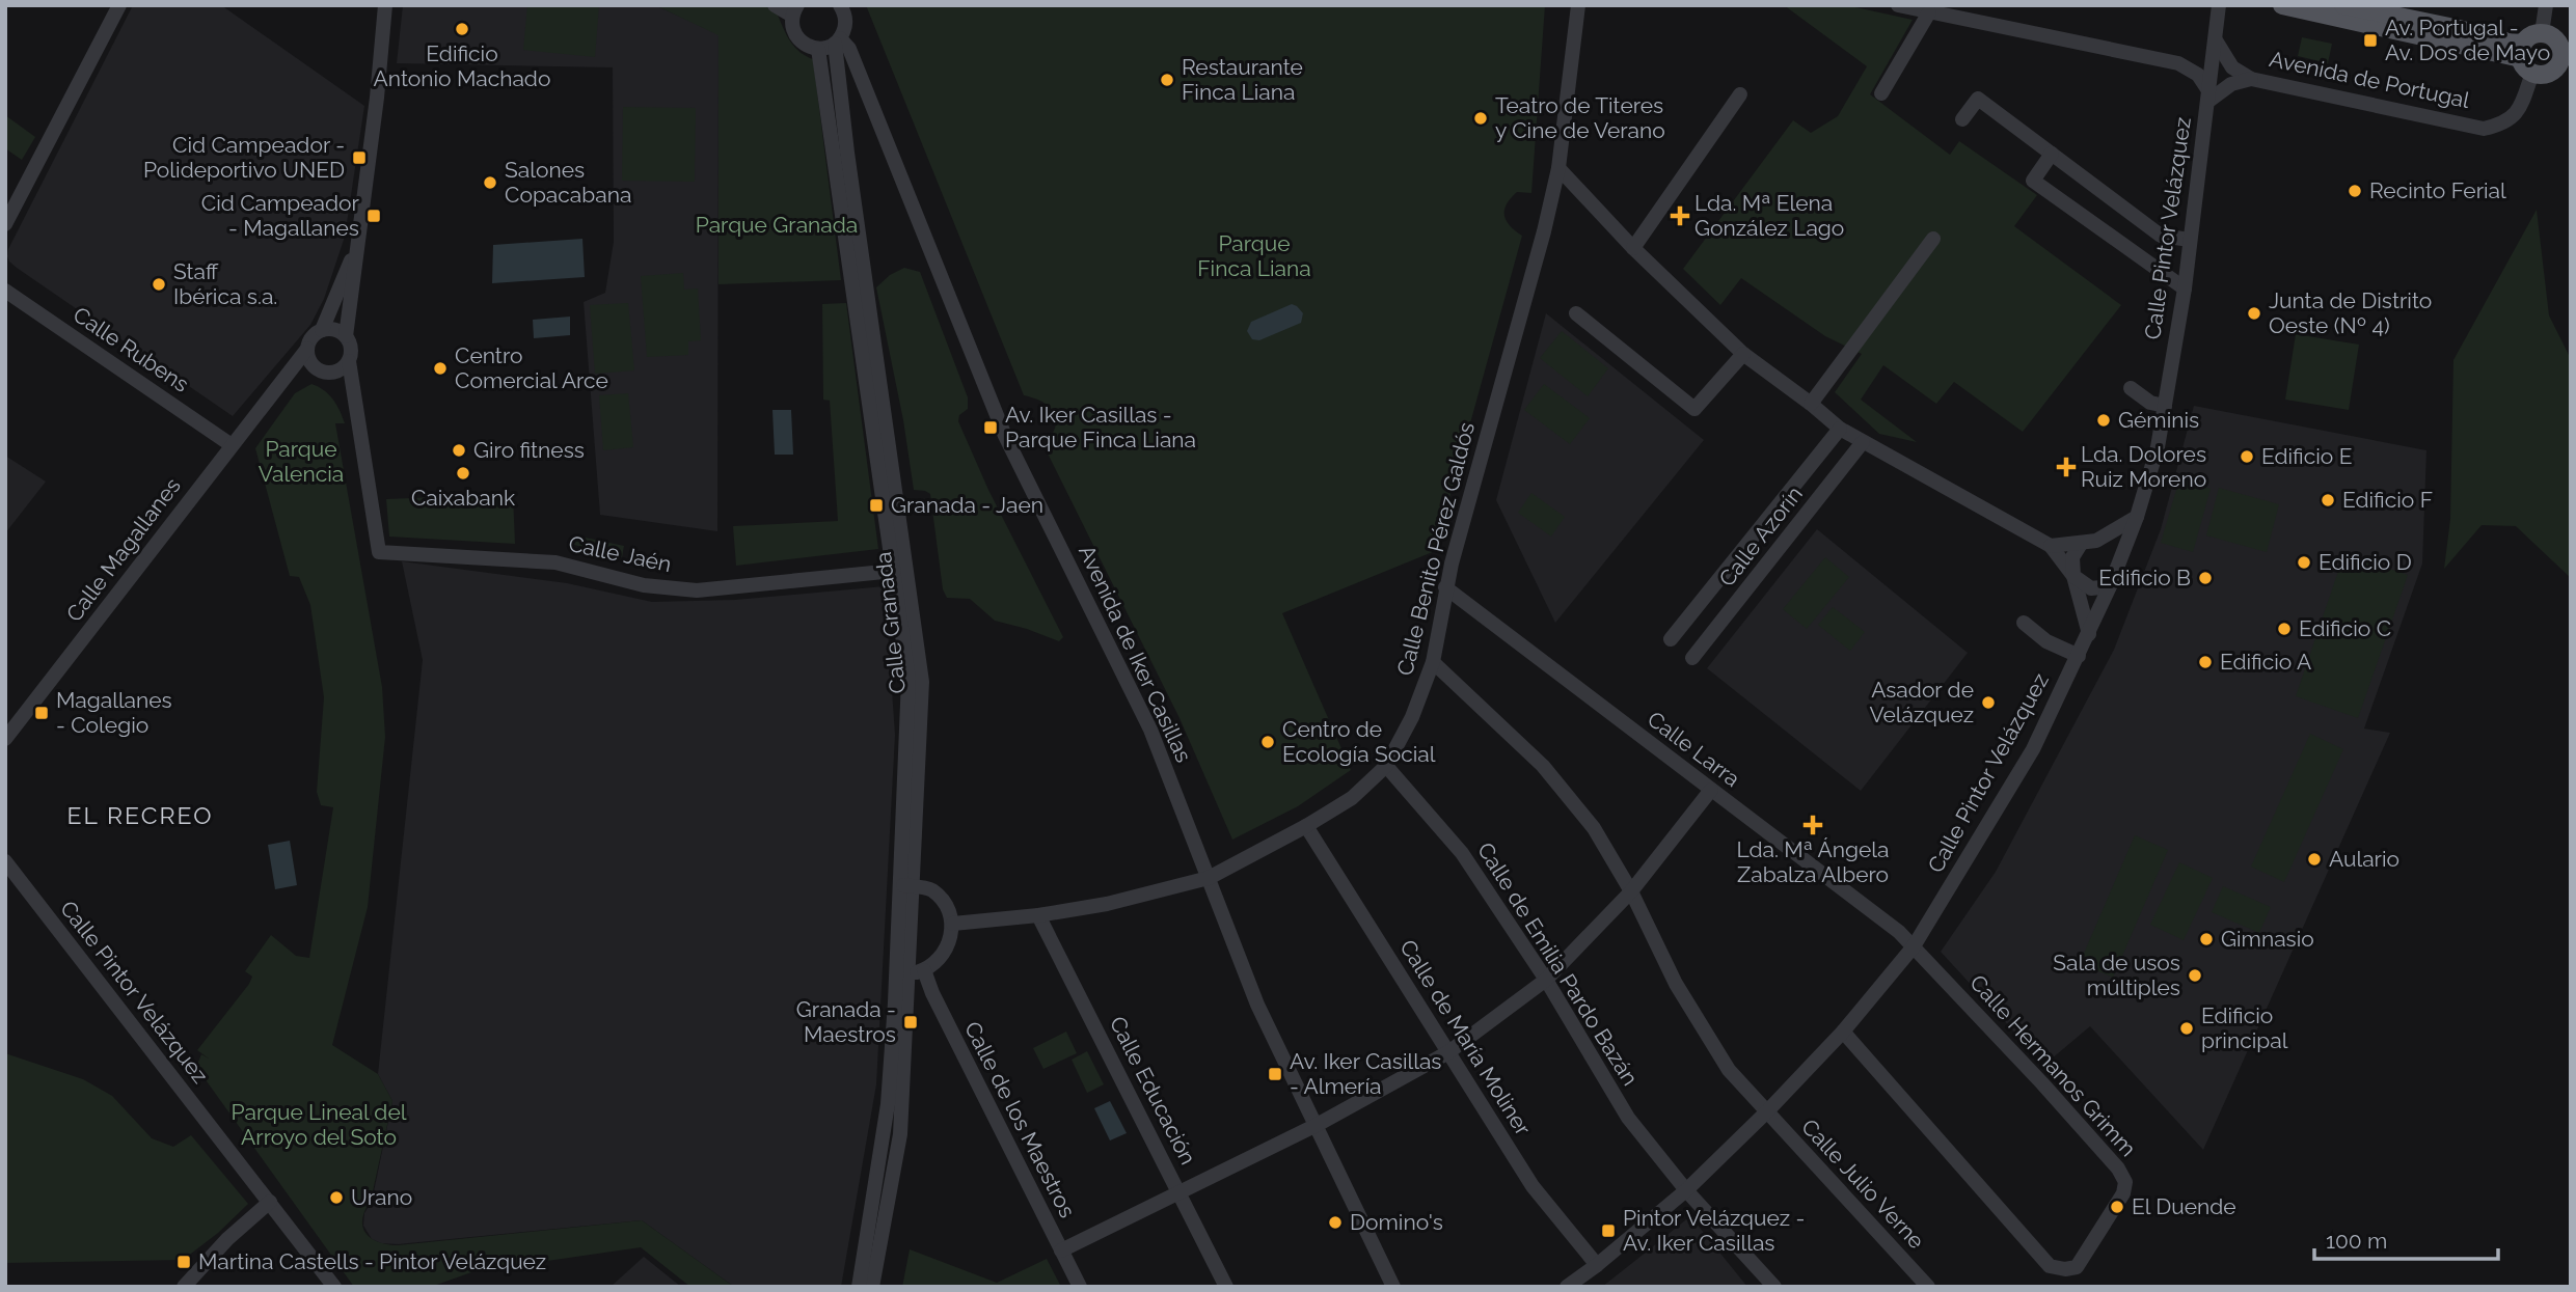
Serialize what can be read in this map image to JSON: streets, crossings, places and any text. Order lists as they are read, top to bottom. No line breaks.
{"streets":{"street":["Avenida de Portugal","Calle Pintor Velázquez","Calle Rubens","Calle Azorín","Calle Benito Pérez Galdós","Calle Magallanes","Calle Jaén","Calle Granada","Avenida de Iker Casillas","Calle Larra","Calle de Emilia Pardo Bazán","Calle de María Moliner","Calle Hermanos Grimm","Calle Educación","Calle de los Maestros","Calle Julio Verne"]},"crossings":[["Avenida de Portugal","Calle Pintor Velázquez"],["Calle Pintor Velázquez","Calle Larra"],["Calle Pintor Velázquez","Calle de Emilia Pardo Bazán"],["Calle Pintor Velázquez","Calle de María Moliner"],["Calle Pintor Velázquez","Calle Hermanos Grimm"],["Calle Pintor Velázquez","Calle Julio Verne"],["Calle Rubens","Calle Magallanes"],["Calle Benito Pérez Galdós","Avenida de Iker Casillas"],["Calle Benito Pérez Galdós","Calle Larra"],["Calle Benito Pérez Galdós","Calle de Emilia Pardo Bazán"],["Calle Benito Pérez Galdós","Calle de María Moliner"],["Calle Benito Pérez Galdós","Calle Educación"],["Calle Benito Pérez Galdós","Calle Julio Verne"],["Calle Jaén","Calle Granada"],["Calle Granada","Avenida de Iker Casillas"],["Calle Larra","Calle Hermanos Grimm"]],"districts":["EL RECREO"],"parks":["Parque Granada","Parque Finca Liana","Parque Valencia","Parque Lineal del Arroyo del Soto"],"places":{"other":["Edificio Antonio Machado","Restaurante Finca Liana","Teatro de Titeres y Cine de Verano","Salones Copacabana","Recinto Ferial","Staff Ibérica s.a.","Junta de Distrito Oeste (Nº 4)","Centro Comercial Arce","Géminis","Giro fitness","Edificio E","Caixabank","Edificio F","Edificio D","Edificio B","Edificio C","Edificio A","Asador de Velázquez","Centro de Ecología Social","Aulario","Gimnasio","Sala de usos múltiples","Edificio principal","Urano","El Duende","Domino's"],"transit":["Av. Portugal - Av. Dos de Mayo","Cid Campeador - Polideportivo UNED","Cid Campeador - Magallanes","Av. Iker Casillas - Parque Finca Liana","Granada - Jaen","Magallanes - Colegio","Granada - Maestros","Av. Iker Casillas - Almería","Pintor Velázquez - Av. Iker Casillas","Martina Castells - Pintor Velázquez"],"health":["Lda. Mª Elena González Lago","Lda. Dolores Ruiz Moreno","Lda. Mª Ángela Zabalza Albero"]},"scale_bar":"100 m"}
